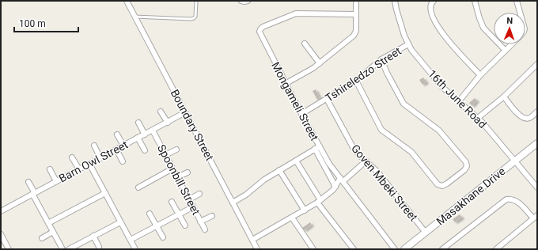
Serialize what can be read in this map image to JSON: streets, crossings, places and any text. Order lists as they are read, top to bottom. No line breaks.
{"streets":{"street":["Tshireledzo Street","16th June Road","Mongameli Street","Boundary Street","Barn Owl Street","Spoonbill Street","Goven Mbeki Street","Masakhane Drive"]},"crossings":[["Tshireledzo Street","16th June Road"],["Tshireledzo Street","Mongameli Street"],["Tshireledzo Street","Goven Mbeki Street"],["16th June Road","Masakhane Drive"],["Boundary Street","Barn Owl Street"],["Barn Owl Street","Spoonbill Street"],["Goven Mbeki Street","Masakhane Drive"]],"scale_bar":"100 m","north":"top"}
